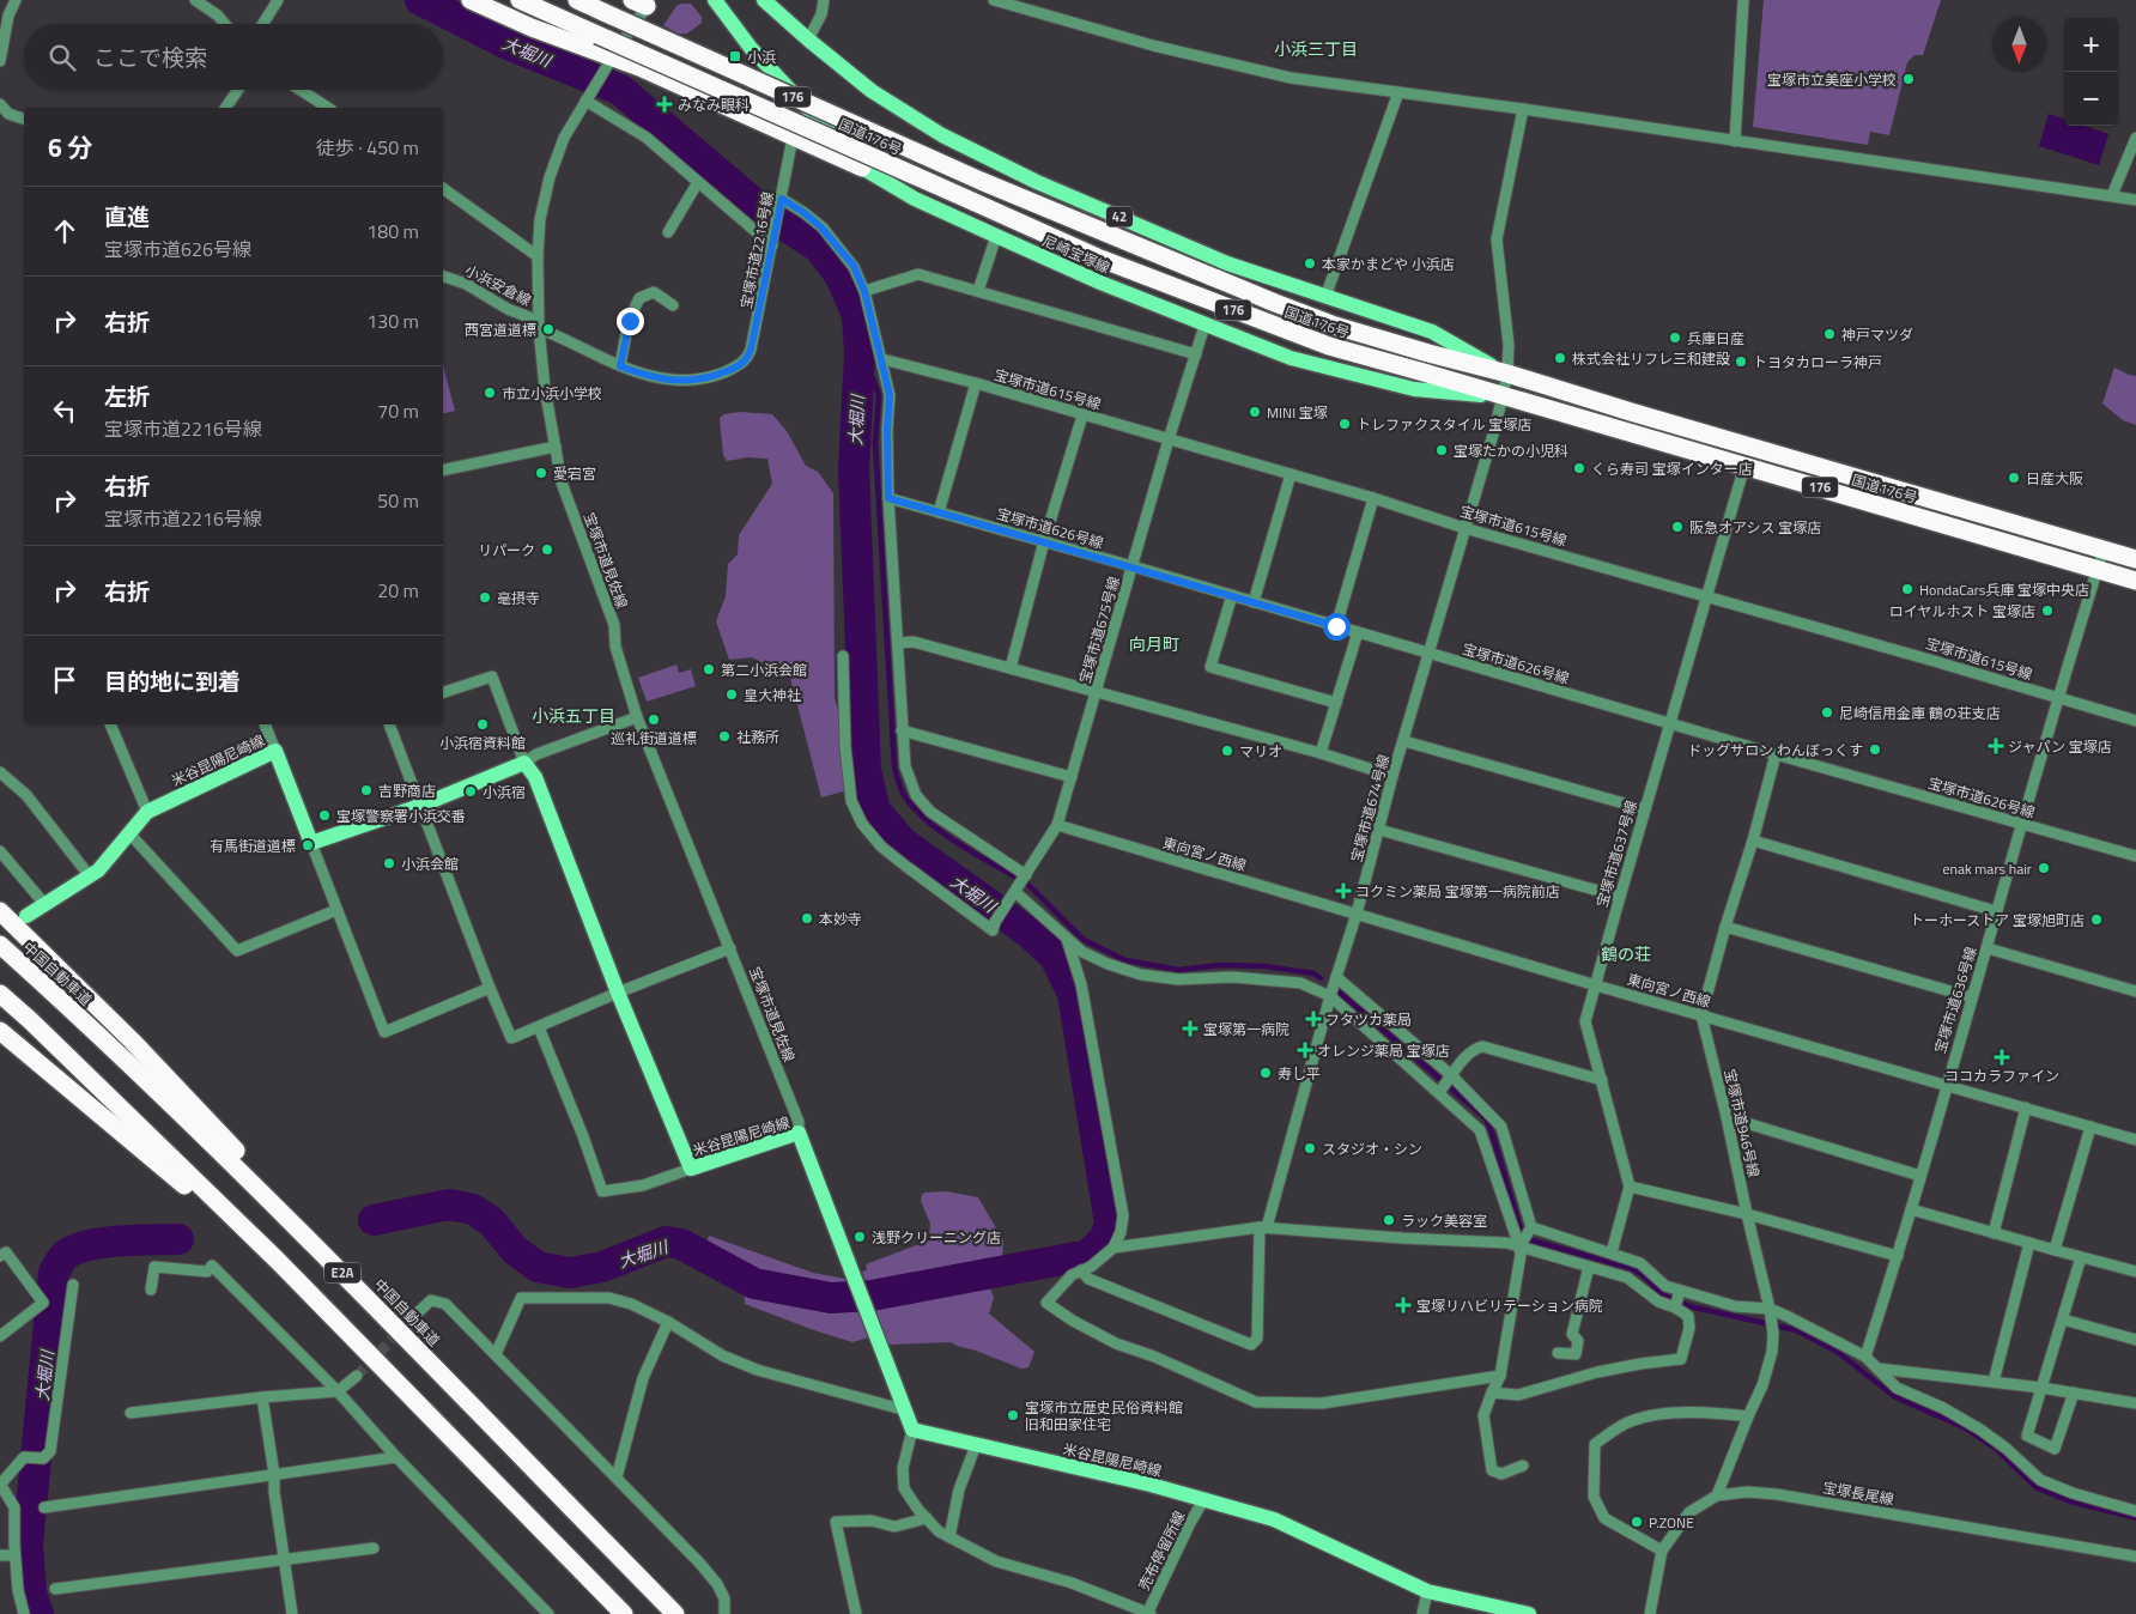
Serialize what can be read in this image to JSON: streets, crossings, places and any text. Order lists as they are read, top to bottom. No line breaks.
{"streets":{"highway":["176","国道176号","中国自動車道","E2A"],"main road":["42","尼崎宝塚線","米谷昆陽尼崎線"],"street":["宝塚市道2216号線","小浜安倉線","宝塚市道615号線","宝塚市道626号線","宝塚市道見佐線","宝塚市道675号線","宝塚市道674号線","東向宮ノ西線","宝塚市道637号線","宝塚市道636号線","宝塚市道946号線","宝塚長尾線","売布停留所線"]},"crossings":[["国道176号","42"],["国道176号","尼崎宝塚線"],["国道176号","宝塚市道674号線"],["国道176号","宝塚市道637号線"],["国道176号","宝塚市道636号線"],["42","宝塚市道674号線"],["宝塚市道2216号線","小浜安倉線"],["宝塚市道2216号線","宝塚市道見佐線"],["尼崎宝塚線","宝塚市道675号線"],["尼崎宝塚線","宝塚市道674号線"],["小浜安倉線","宝塚市道見佐線"],["宝塚市道615号線","宝塚市道675号線"],["宝塚市道615号線","宝塚市道674号線"],["宝塚市道615号線","宝塚市道637号線"],["宝塚市道615号線","宝塚市道636号線"],["宝塚市道626号線","宝塚市道675号線"],["宝塚市道626号線","宝塚市道674号線"],["宝塚市道626号線","宝塚市道637号線"],["宝塚市道626号線","宝塚市道636号線"],["宝塚市道626号線","宝塚市道946号線"],["宝塚市道見佐線","米谷昆陽尼崎線"],["宝塚市道675号線","東向宮ノ西線"],["米谷昆陽尼崎線","売布停留所線"],["宝塚市道674号線","東向宮ノ西線"],["東向宮ノ西線","宝塚市道637号線"],["東向宮ノ西線","宝塚市道636号線"],["東向宮ノ西線","宝塚市道946号線"],["宝塚市道946号線","宝塚長尾線"]],"districts":["小浜三丁目","向月町","小浜五丁目","鶴の荘"],"water":["大堀川"],"places":{"transit":["小浜"],"other":["宝塚市立美座小学校","本家かまどや 小浜店","西宮道道標","神戸マツダ","兵庫日産","株式会社リフレ三和建設","トヨタカローラ神戸","市立小浜小学校","MINI 宝塚","トレファクスタイル 宝塚店","宝塚たかの小児科","くら寿司 宝塚インター店","愛宕宮","日産大阪","阪急オアシス 宝塚店","リパーク","HondaCars兵庫 宝塚中央店","毫摂寺","ロイヤルホスト 宝塚店","第二小浜会館","皇大神社","尼崎信用金庫 鶴の荘支店","巡礼街道道標","小浜宿資料館","社務所","ドッグサロン わんぼっくす","マリオ","吉野商店","小浜宿","宝塚警察署小浜交番","有馬街道道標","小浜会館","enak mars hair","本妙寺","トーホーストア 宝塚旭町店","寿し平","スタジオ・シン","ラック美容室","浅野クリーニング店","宝塚市立歴史民俗資料館 旧和田家住宅","P.ZONE"],"health":["みなみ眼科","ジャパン 宝塚店","コクミン薬局 宝塚第一病院前店","フタツカ薬局","宝塚第一病院","オレンジ薬局 宝塚店","ココカラファイン","宝塚リハビリテーション病院"]},"north":"bottom","page":{"map_buttons":["+","−"],"search":"ここで検索","heading":["6 分","徒歩 · 450 m"],"list":[["直進","宝塚市道626号線","180 m"],["右折","130 m"],["左折","宝塚市道2216号線","70 m"],["右折","宝塚市道2216号線","50 m"],["右折","20 m"],"目的地に到着"]}}
